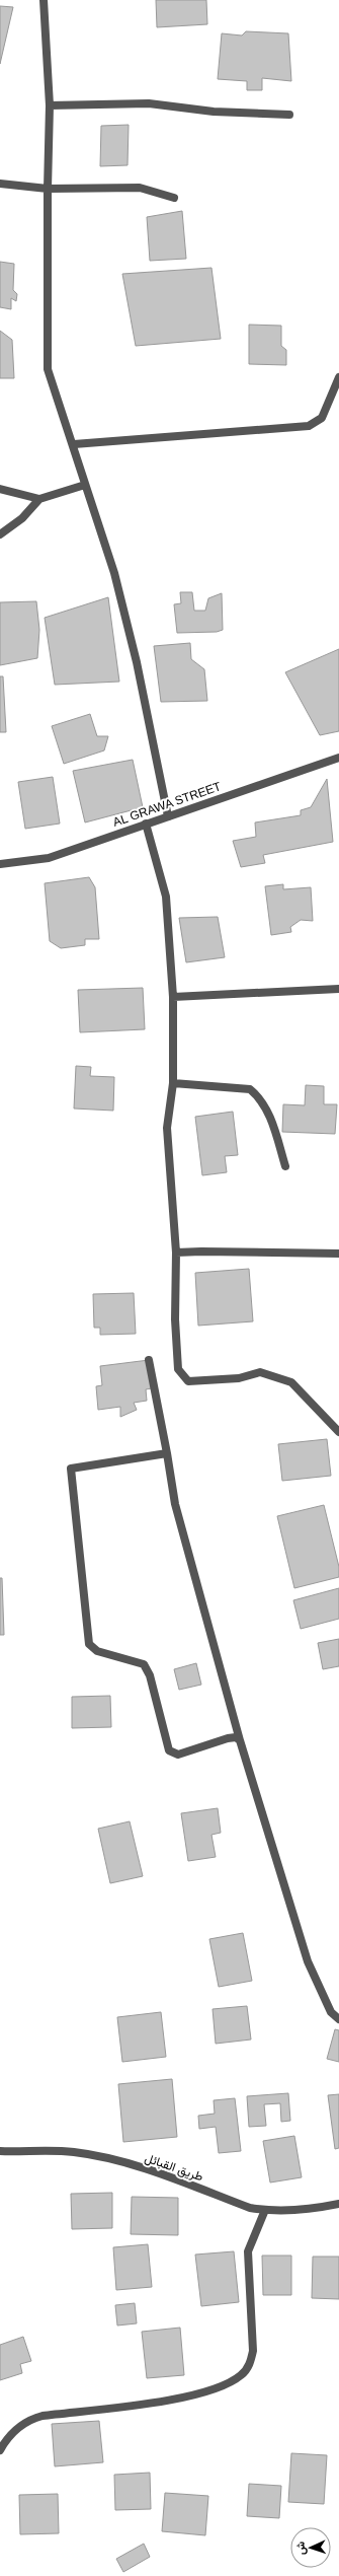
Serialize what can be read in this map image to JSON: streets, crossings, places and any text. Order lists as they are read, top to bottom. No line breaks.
{"streets":{"street":["AL GRAWA STREET","طريق القبائل"]},"north":"left"}
